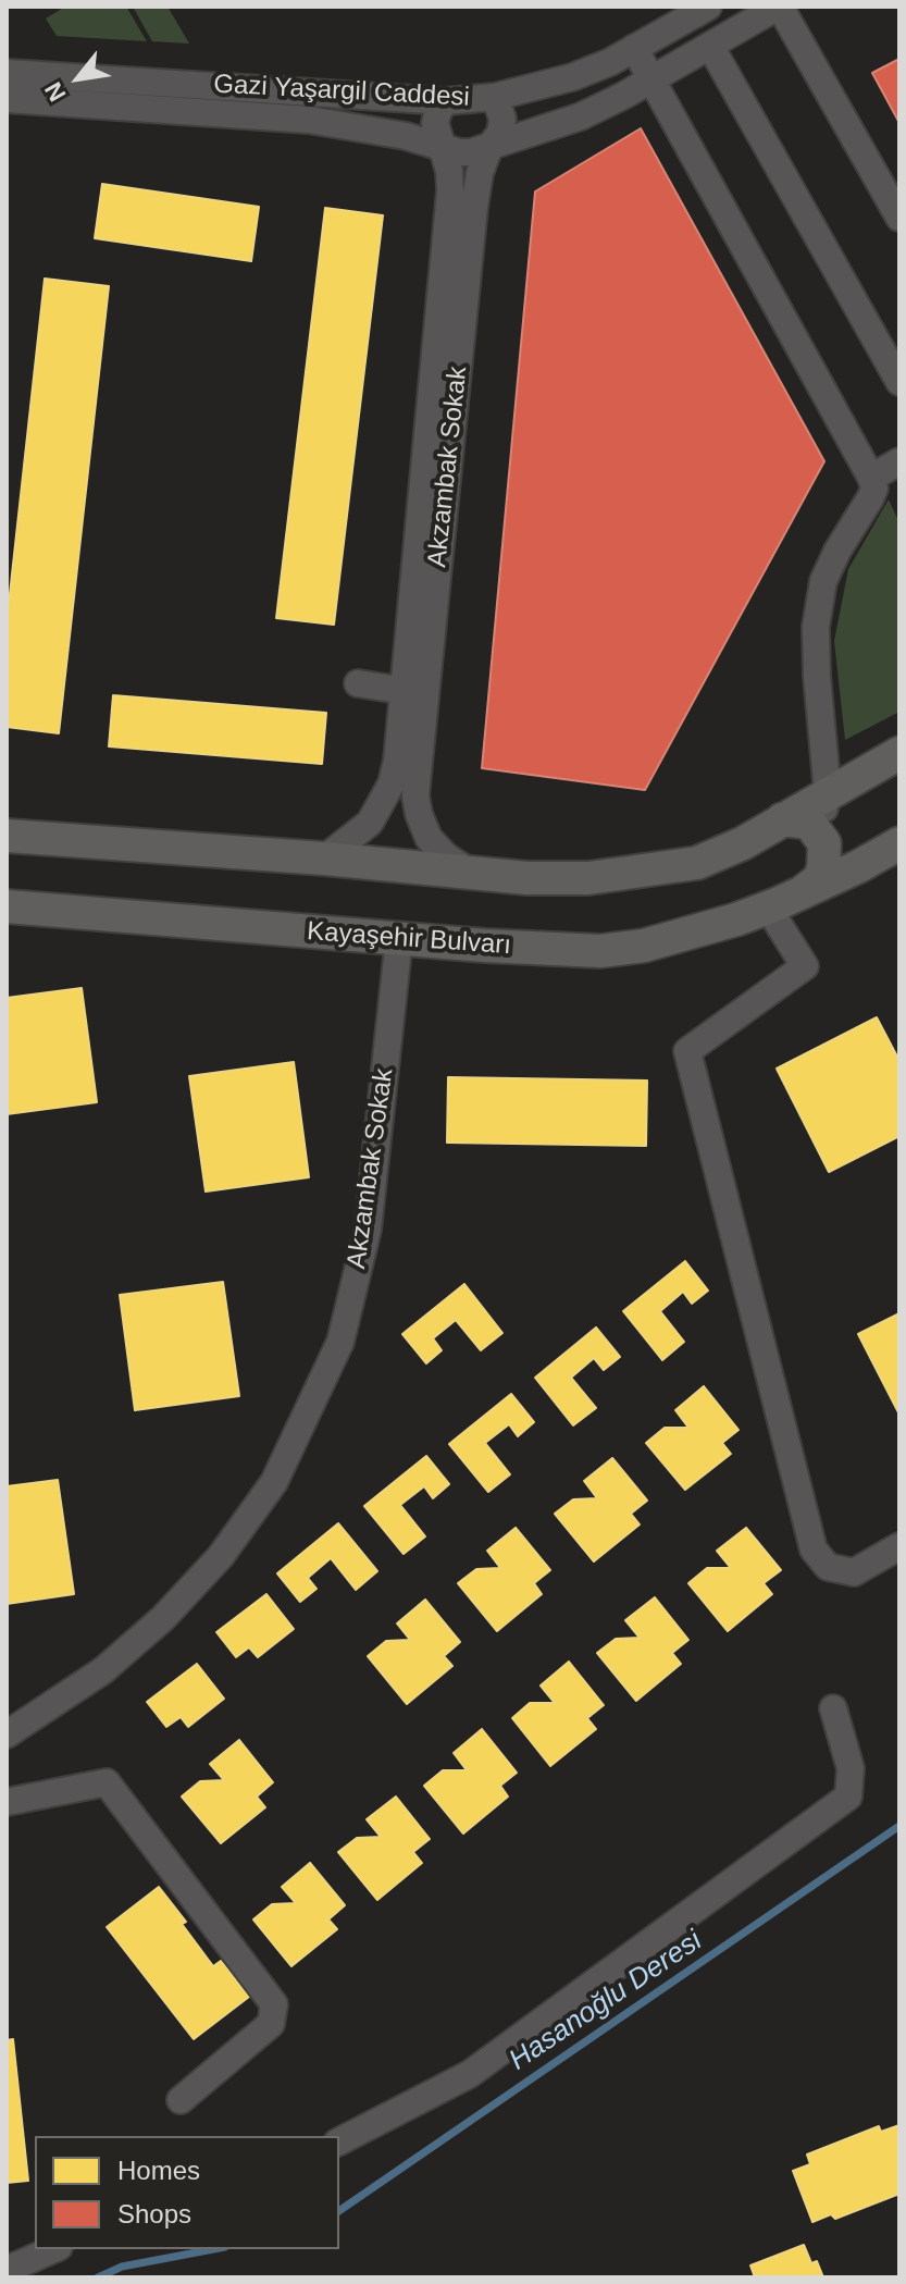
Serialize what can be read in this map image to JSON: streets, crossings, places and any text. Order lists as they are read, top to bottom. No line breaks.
{"streets":{"main road":["Kayaşehir Bulvarı"],"street":["Gazi Yaşargil Caddesi","Akzambak Sokak"]},"crossings":[["Gazi Yaşargil Caddesi","Akzambak Sokak"],["Akzambak Sokak","Kayaşehir Bulvarı"]],"water":["Hasanoğlu Deresi"],"legend":["Homes","Shops"],"north":"bottom left"}
